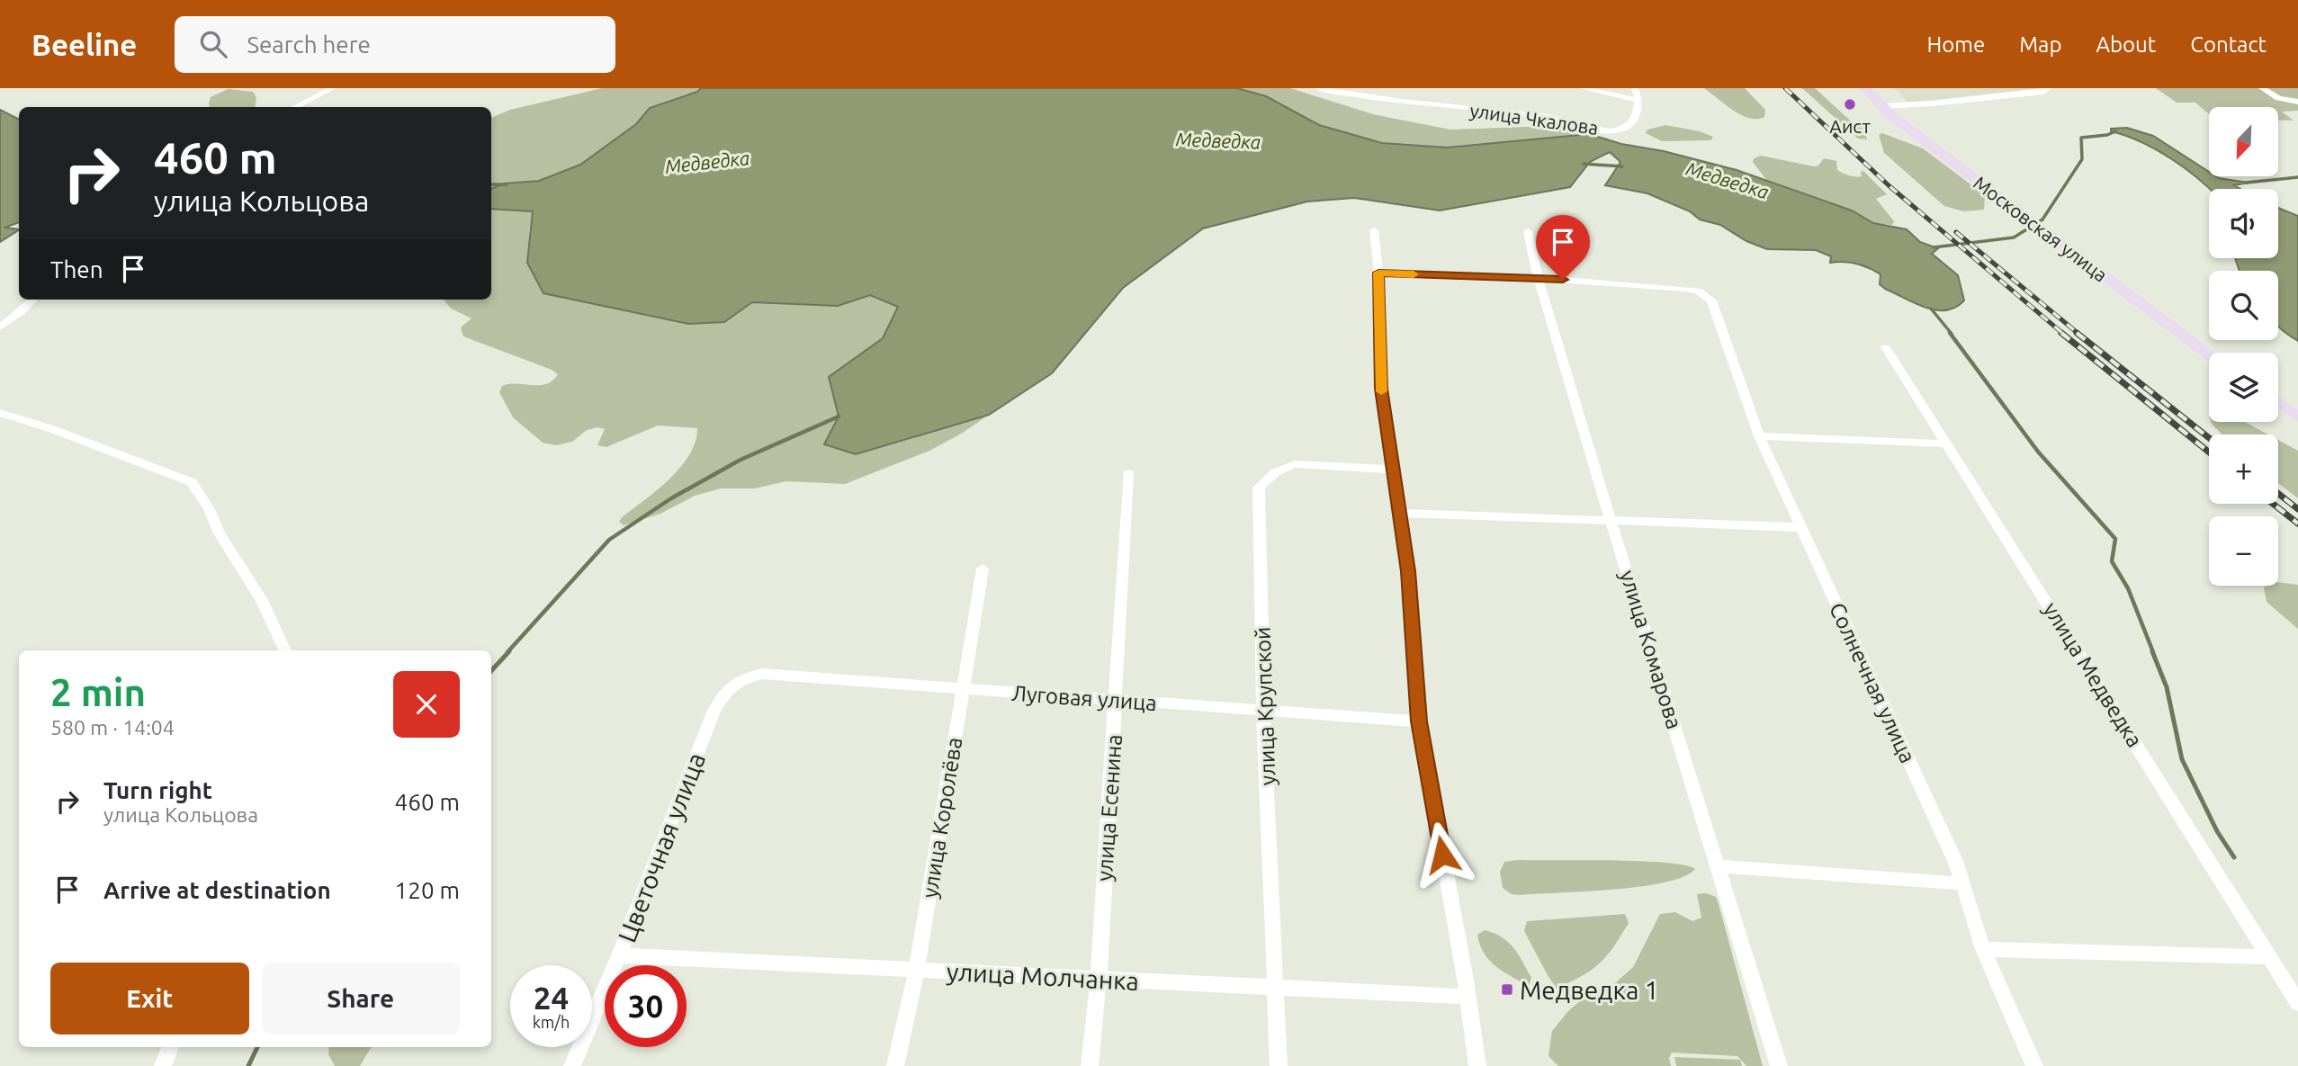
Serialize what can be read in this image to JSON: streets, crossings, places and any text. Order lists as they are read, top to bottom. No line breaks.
{"streets":{"street":["улица Чкалова","Московская улица","улица Комарова","улица Медведка","Солнечная улица","Луговая улица","улица Крупской","улица Есенина","улица Королёва","Цветочная улица","улица Молчанка"]},"crossings":[["улица Комарова","Солнечная улица"],["Луговая улица","улица Крупской"],["Луговая улица","улица Есенина"],["Луговая улица","улица Королёва"],["Луговая улица","Цветочная улица"],["улица Крупской","улица Молчанка"],["улица Есенина","улица Молчанка"],["улица Королёва","улица Молчанка"],["Цветочная улица","улица Молчанка"]],"water":["Медведка"],"places":{"other":["Аист"],"transit":["Медведка 1"]},"north":"bottom left","page":{"header":"Beeline","search":"Search here","nav":["Home","Map","About","Contact"],"map_buttons":["+","−"],"turn":["460 m","улица Кольцова"],"then":"Then","heading":["2 min","580 m · 14:04"],"list":[{"name":"Turn right","note":"улица Кольцова","value":"460 m"},{"name":"Arrive at destination","value":"120 m"}],"buttons":["Exit","Share"],"speed":"24 km/h","limit":"30"}}
